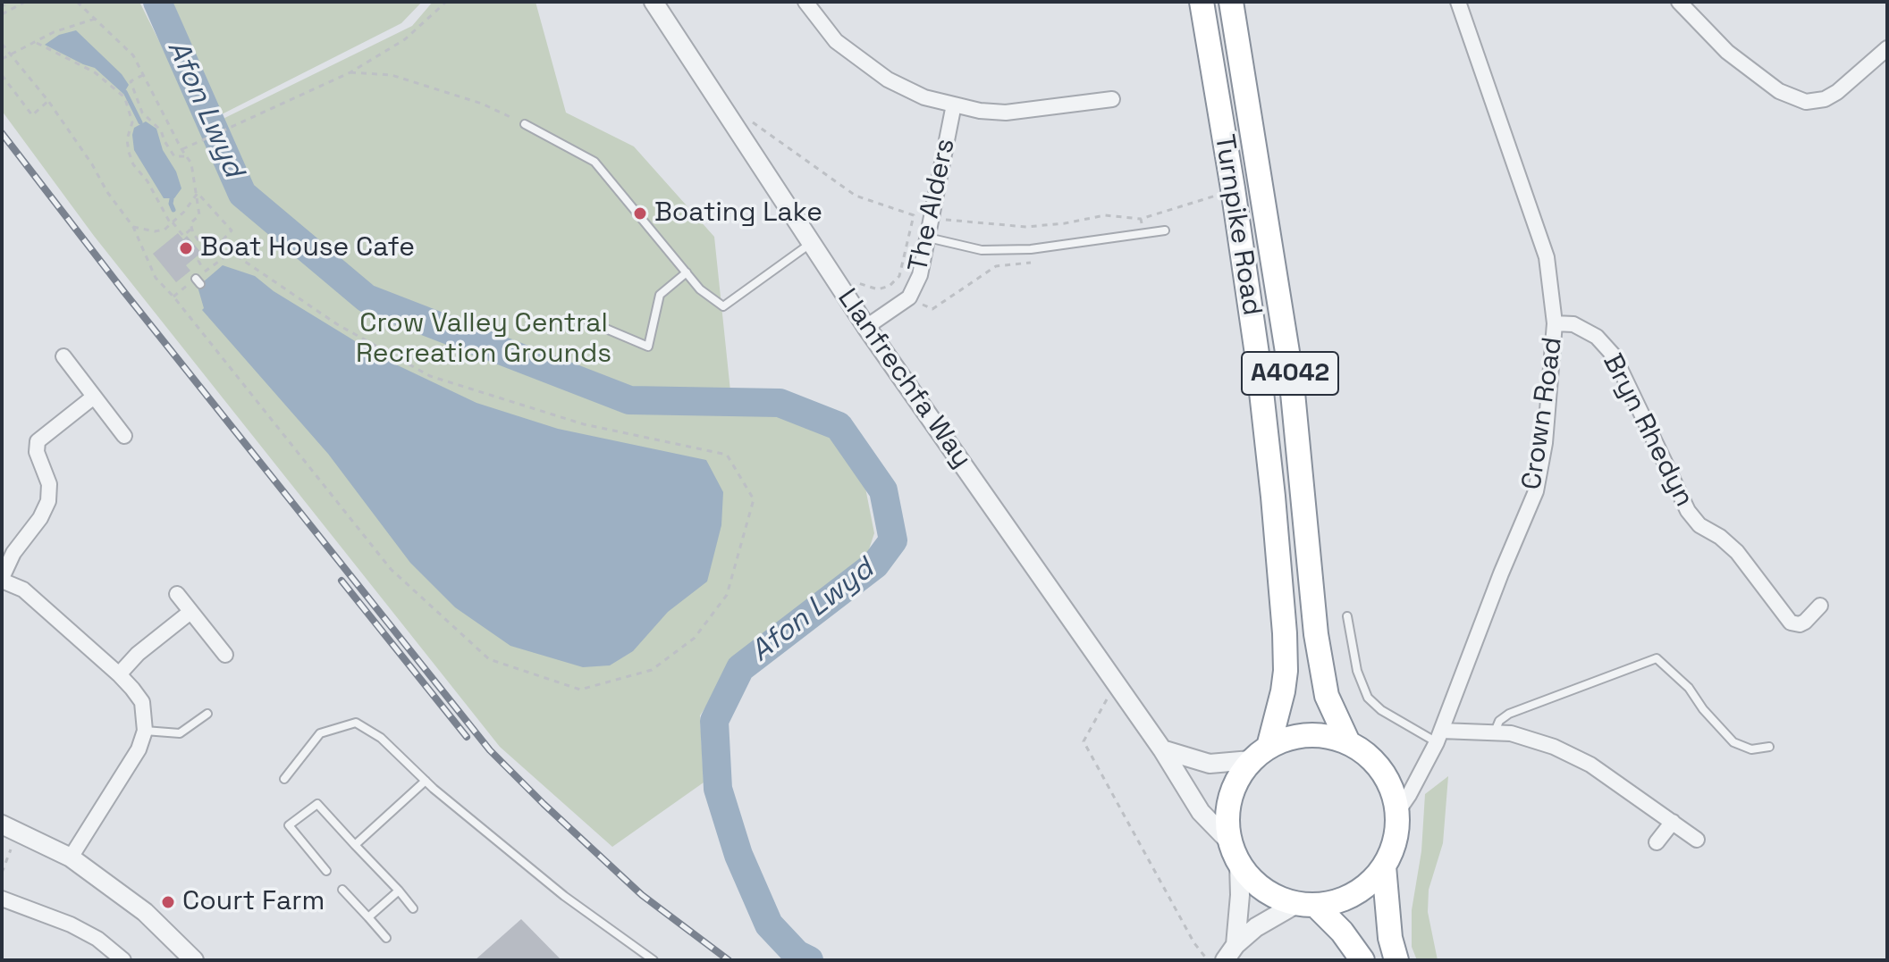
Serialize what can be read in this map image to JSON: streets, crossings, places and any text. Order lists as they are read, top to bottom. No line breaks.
{"streets":{"highway":["Turnpike Road","A4042"],"street":["The Alders","Llanfrechfa Way","Crown Road","Bryn Rhedyn"]},"crossings":[["The Alders","Llanfrechfa Way"],["Turnpike Road","Llanfrechfa Way"],["Turnpike Road","Crown Road"],["Llanfrechfa Way","Crown Road"],["Crown Road","Bryn Rhedyn"]],"water":["Afon Lwyd"],"parks":["Crow Valley Central Recreation Grounds"],"places":["Boating Lake","Boat House Cafe","Court Farm"]}
